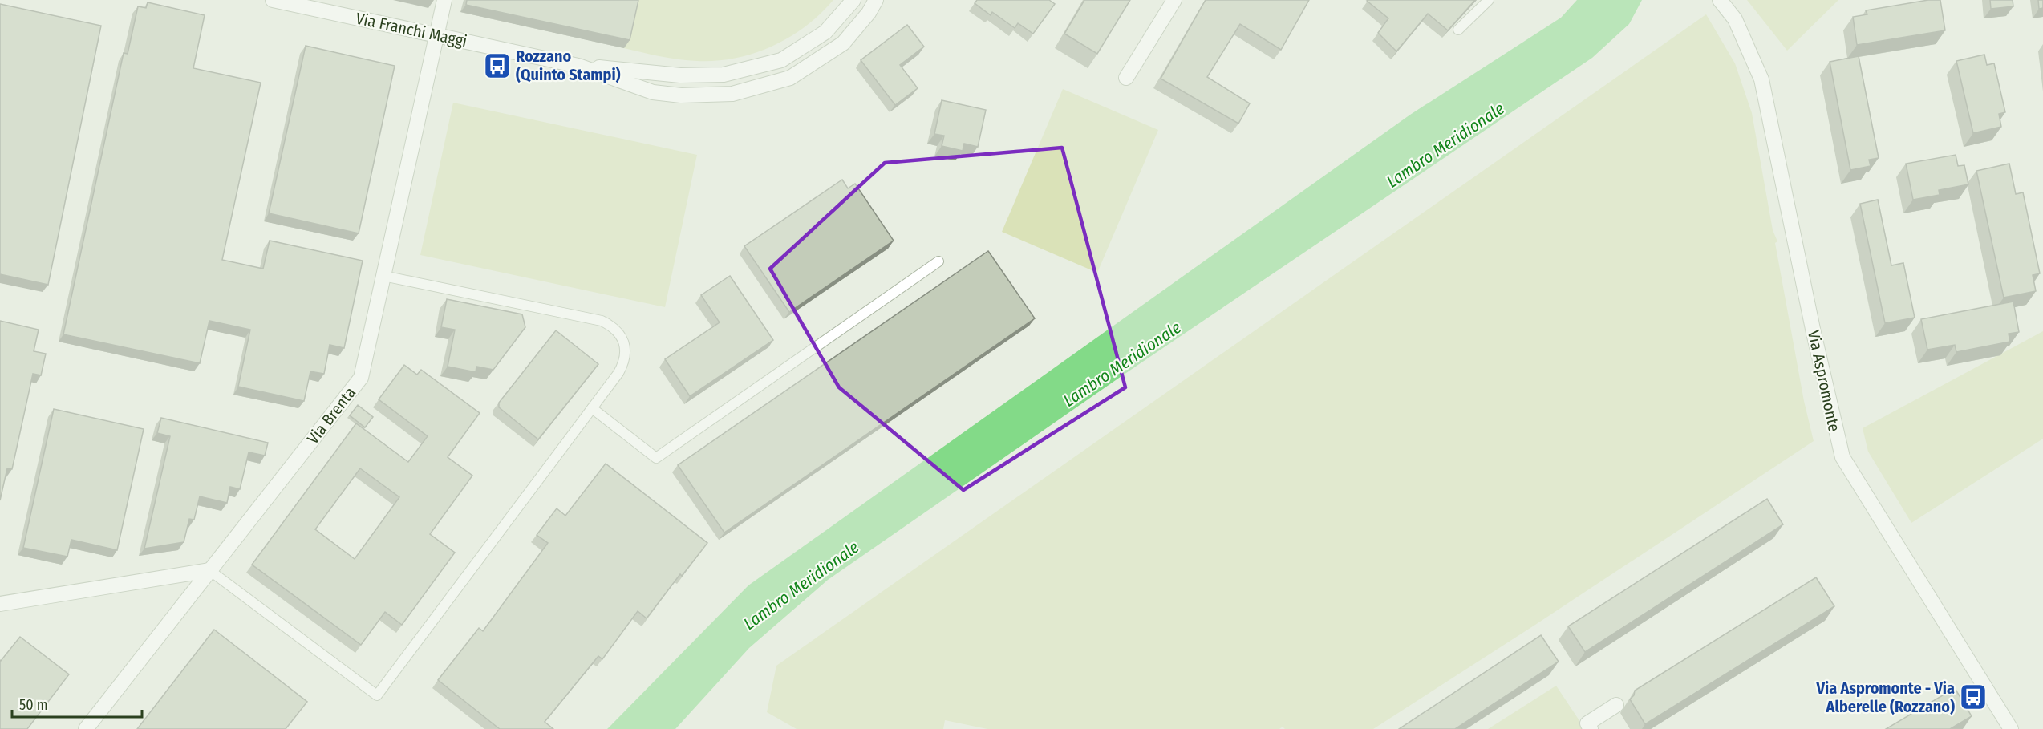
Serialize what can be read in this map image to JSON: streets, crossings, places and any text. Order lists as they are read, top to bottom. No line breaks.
{"streets":{"street":["Via Franchi Maggi","Via Aspromonte","Via Brenta"]},"crossings":[["Via Franchi Maggi","Via Brenta"]],"water":["Lambro Meridionale"],"places":{"bus stop":["Rozzano (Quinto Stampi)","Via Aspromonte - Via Alberelle (Rozzano)"]},"scale_bar":"50 m"}
